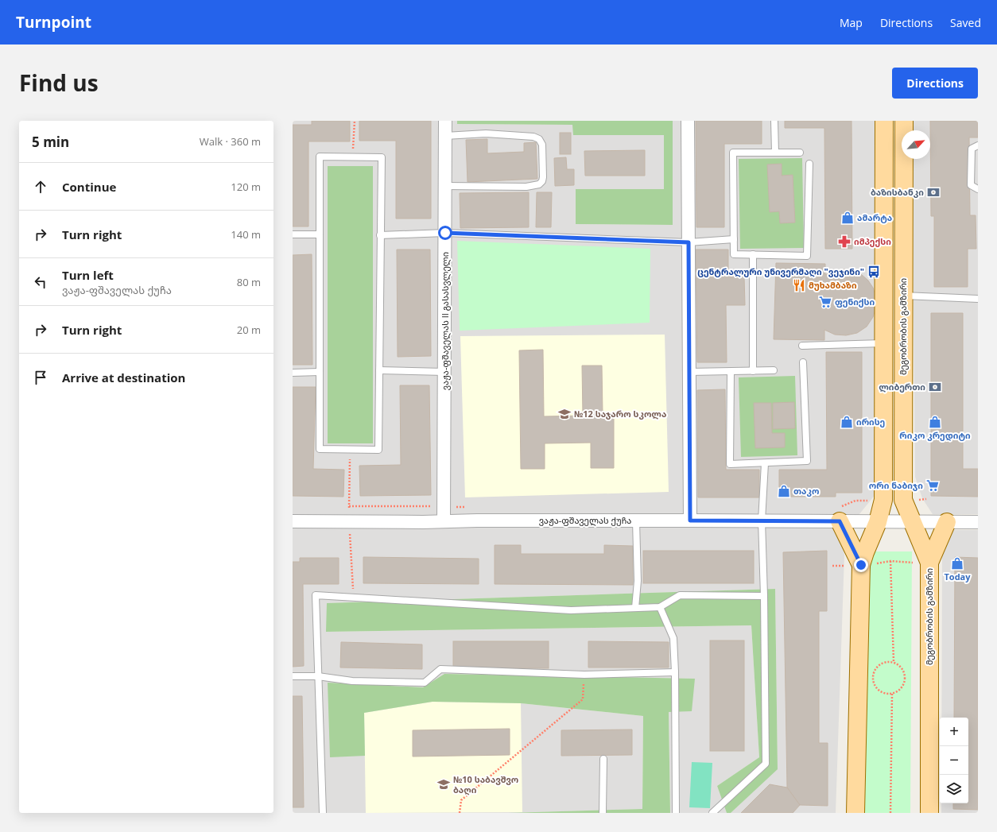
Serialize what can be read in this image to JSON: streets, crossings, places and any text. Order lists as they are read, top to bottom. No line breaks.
{"streets":{"main road":["მეგობრობის გამზირი"],"street":["ვაჟა-ფშაველას II გასასვლელი","ვაჟა-ფშაველას ქუჩა"]},"crossings":[["ვაჟა-ფშაველას II გასასვლელი","ვაჟა-ფშაველას ქუჩა"],["მეგობრობის გამზირი","ვაჟა-ფშაველას ქუჩა"]],"places":{"bank":["ბაზისბანკი","ლიბერთი"],"shop":["ამარტა","ირისე","რიკო კრედიტი","თაკო","Today"],"pharmacy":["იმპექსი"],"bus stop":["ცენტრალური უნივერმაღი \"ვეჯინი\""],"restaurant":["მუხამბაზი"],"supermarket":["ფენიქსი","ორი ნაბიჯი"],"school or university":["№12 საჯარო სკოლა","№10 საბავშვო ბაღი"]},"north":"top right","page":{"header":"Turnpoint","nav":["Map","Directions","Saved"],"title":"Find us","buttons":"Directions","heading":["5 min","Walk · 360 m"],"list":[["Continue","120 m"],["Turn right","140 m"],["Turn left","ვაჟა-ფშაველას ქუჩა","80 m"],["Turn right","20 m"],"Arrive at destination"],"map_buttons":["+","−"]}}
